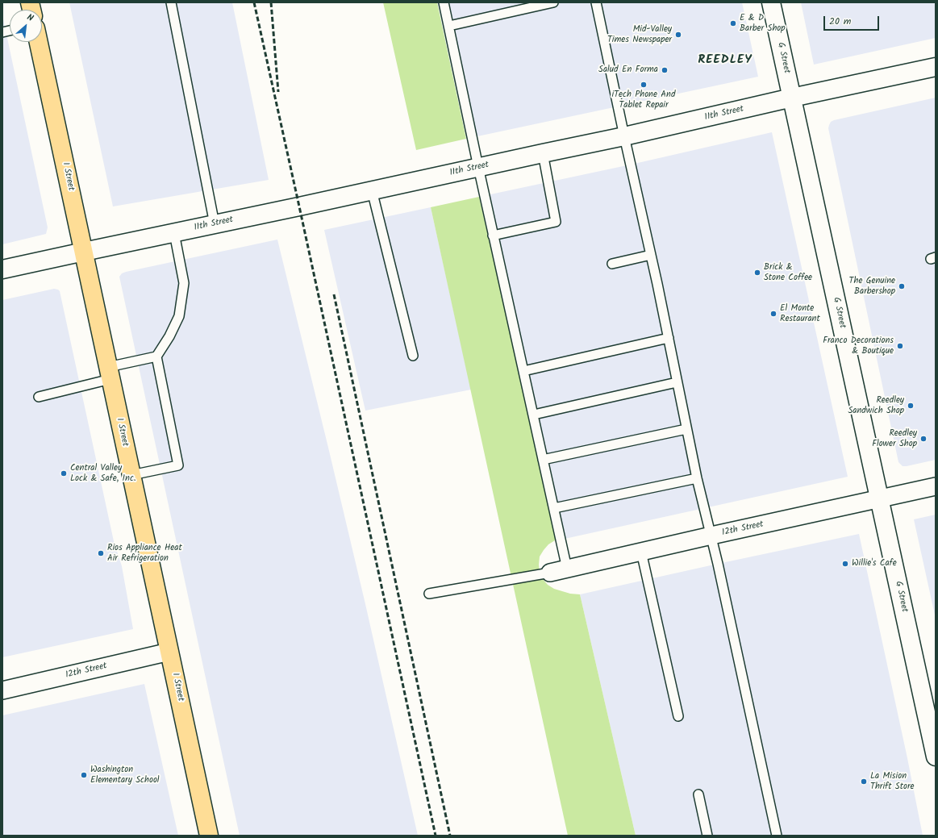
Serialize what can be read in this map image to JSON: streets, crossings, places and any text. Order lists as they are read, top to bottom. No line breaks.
{"streets":{"main road":["G Street","11th Street","I Street"],"street":["12th Street"]},"crossings":[["G Street","11th Street"],["G Street","12th Street"],["11th Street","I Street"],["I Street","12th Street"]],"districts":["REEDLEY"],"places":["E & D Barber Shop","Mid-Valley Times Newspaper","Salud En Forma","iTech Phone And Tablet Repair","Brick & Stone Coffee","The Genuine Barbershop","El Monte Restaurant","Franco Decorations & Boutique","Reedley Sandwich Shop","Reedley Flower Shop","Central Valley Lock & Safe, Inc.","Rios Appliance Heat Air Refrigeration","Willie's Cafe","Washington Elementary School","La Mision Thrift Store"],"scale_bar":"20 m","north":"top right"}
